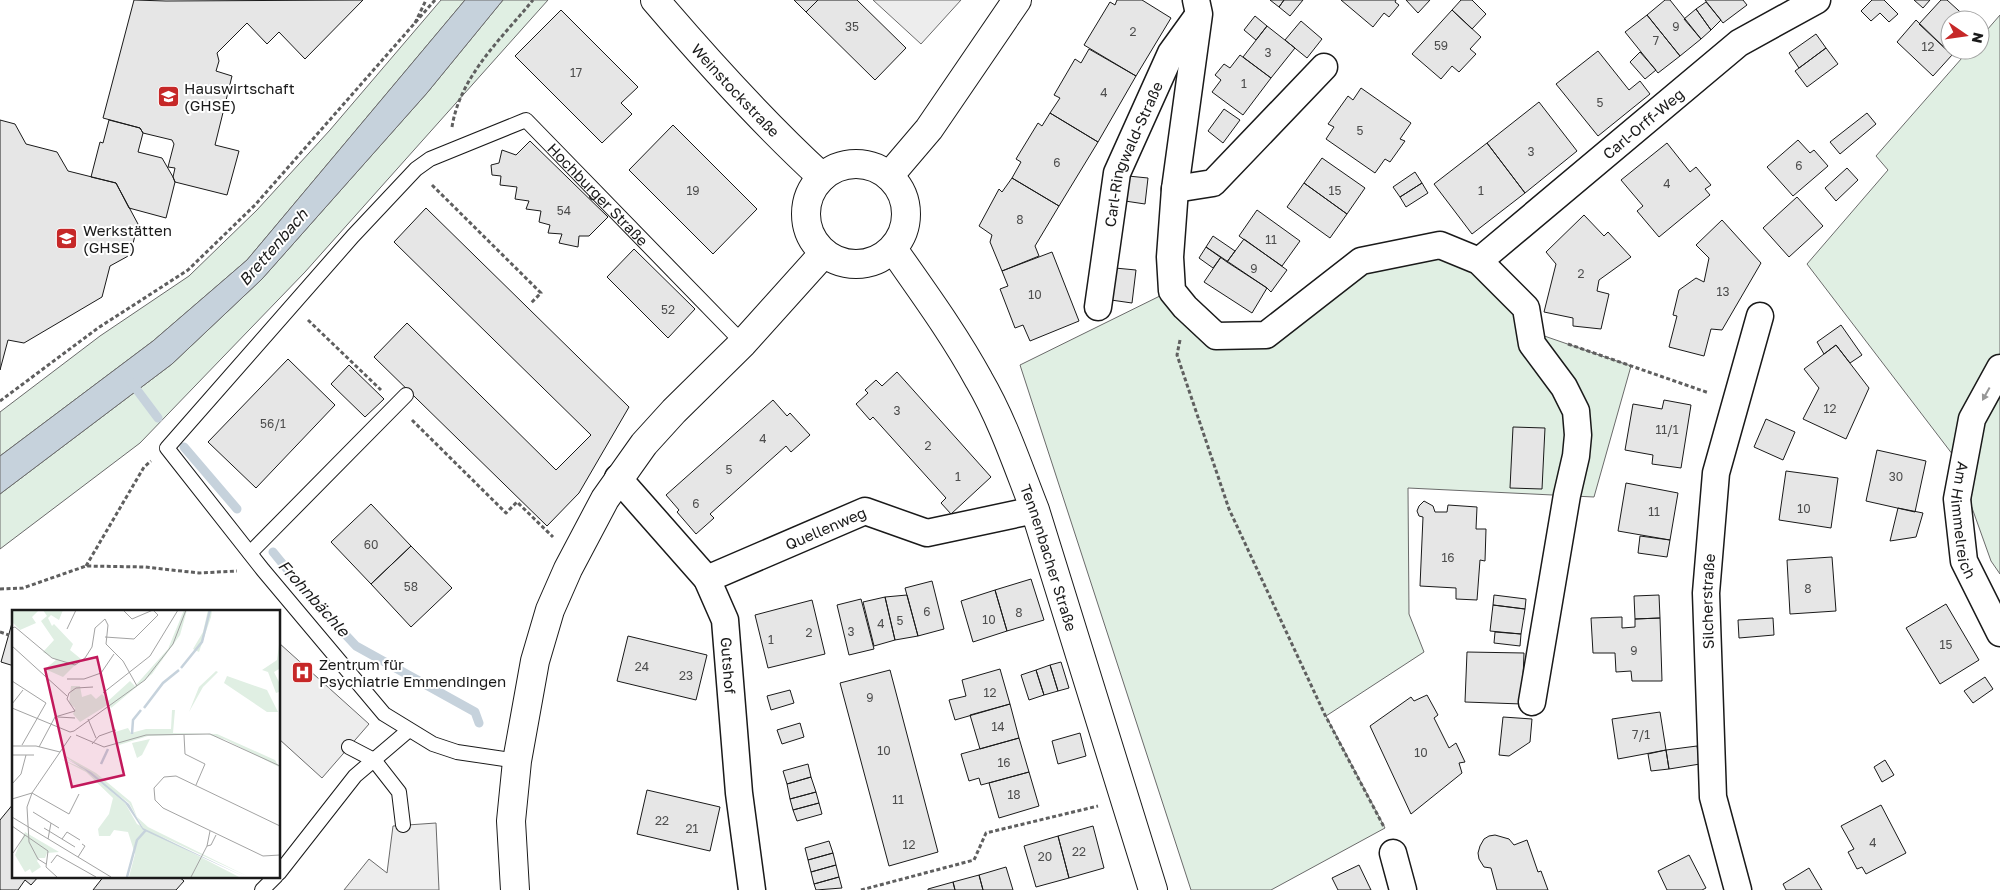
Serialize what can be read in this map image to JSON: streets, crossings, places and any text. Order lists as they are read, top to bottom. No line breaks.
{"streets":{"street":["Weinstockstraße","Carl-Orff-Weg","Carl-Ringwald-Straße","Am Himmelreich","Quellenweg","Tennenbacher Straße","Silcherstraße","Gutshof"],"lane":["Hochburger Straße"]},"crossings":[["Weinstockstraße","Tennenbacher Straße"],["Carl-Orff-Weg","Carl-Ringwald-Straße"],["Quellenweg","Tennenbacher Straße"],["Quellenweg","Gutshof"]],"one_way":["Am Himmelreich"],"water":["Brettenbach","Frohnbächle"],"places":{"school or university":["Hauswirtschaft (GHSE)","Werkstätten (GHSE)"],"hospital":["Zentrum für Psychiatrie Emmendingen"]},"house_numbers":["35","9","2","7","59","12","3","17","1","4","5","5","3","6","6","4","19","15","1","54","8","11","9","2","13","10","52","12","3","56/1","11/1","4","2","5","1","30","6","10","11","60","16","58","8","6","8","10","5","4","3","2","1","15","9","24","23","12","9","14","7/1","10","10","16","18","11","22","21","4","12","22","20"],"north":"right"}
